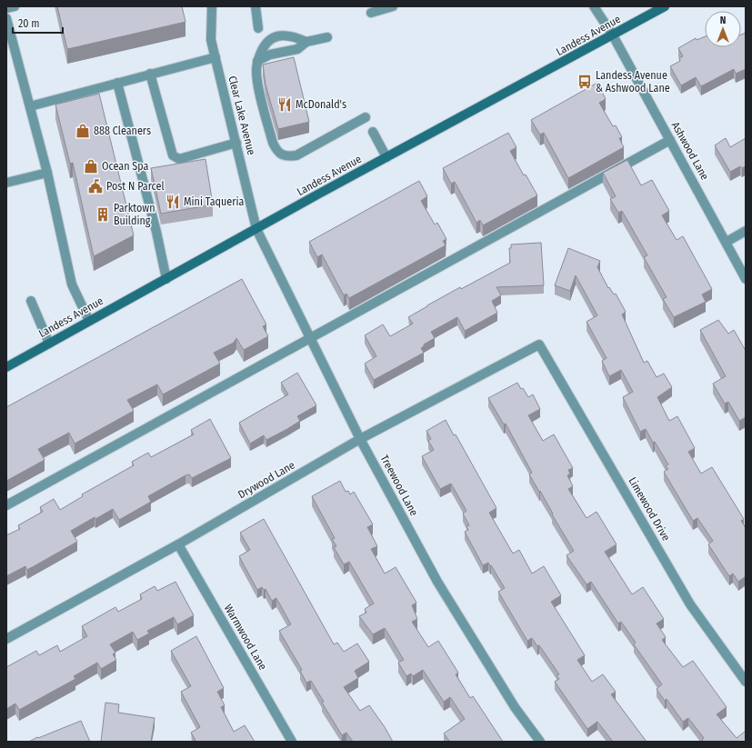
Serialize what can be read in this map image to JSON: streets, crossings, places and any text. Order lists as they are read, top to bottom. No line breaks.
{"streets":{"main road":["Landess Avenue"],"street":["Clear Lake Avenue","Ashwood Lane","Drywood Lane","Treewood Lane","Limewood Drive","Warmwood Lane"]},"crossings":[["Landess Avenue","Clear Lake Avenue"],["Landess Avenue","Ashwood Lane"],["Landess Avenue","Treewood Lane"],["Clear Lake Avenue","Treewood Lane"],["Drywood Lane","Treewood Lane"],["Drywood Lane","Limewood Drive"],["Drywood Lane","Warmwood Lane"]],"places":{"bus stop":["Landess Avenue & Ashwood Lane"],"restaurant":["McDonald's","Mini Taqueria"],"shop":["888 Cleaners","Ocean Spa"],"public building":["Post N Parcel"],"building":["Parktown Building"]},"scale_bar":"20 m","north":"top"}
